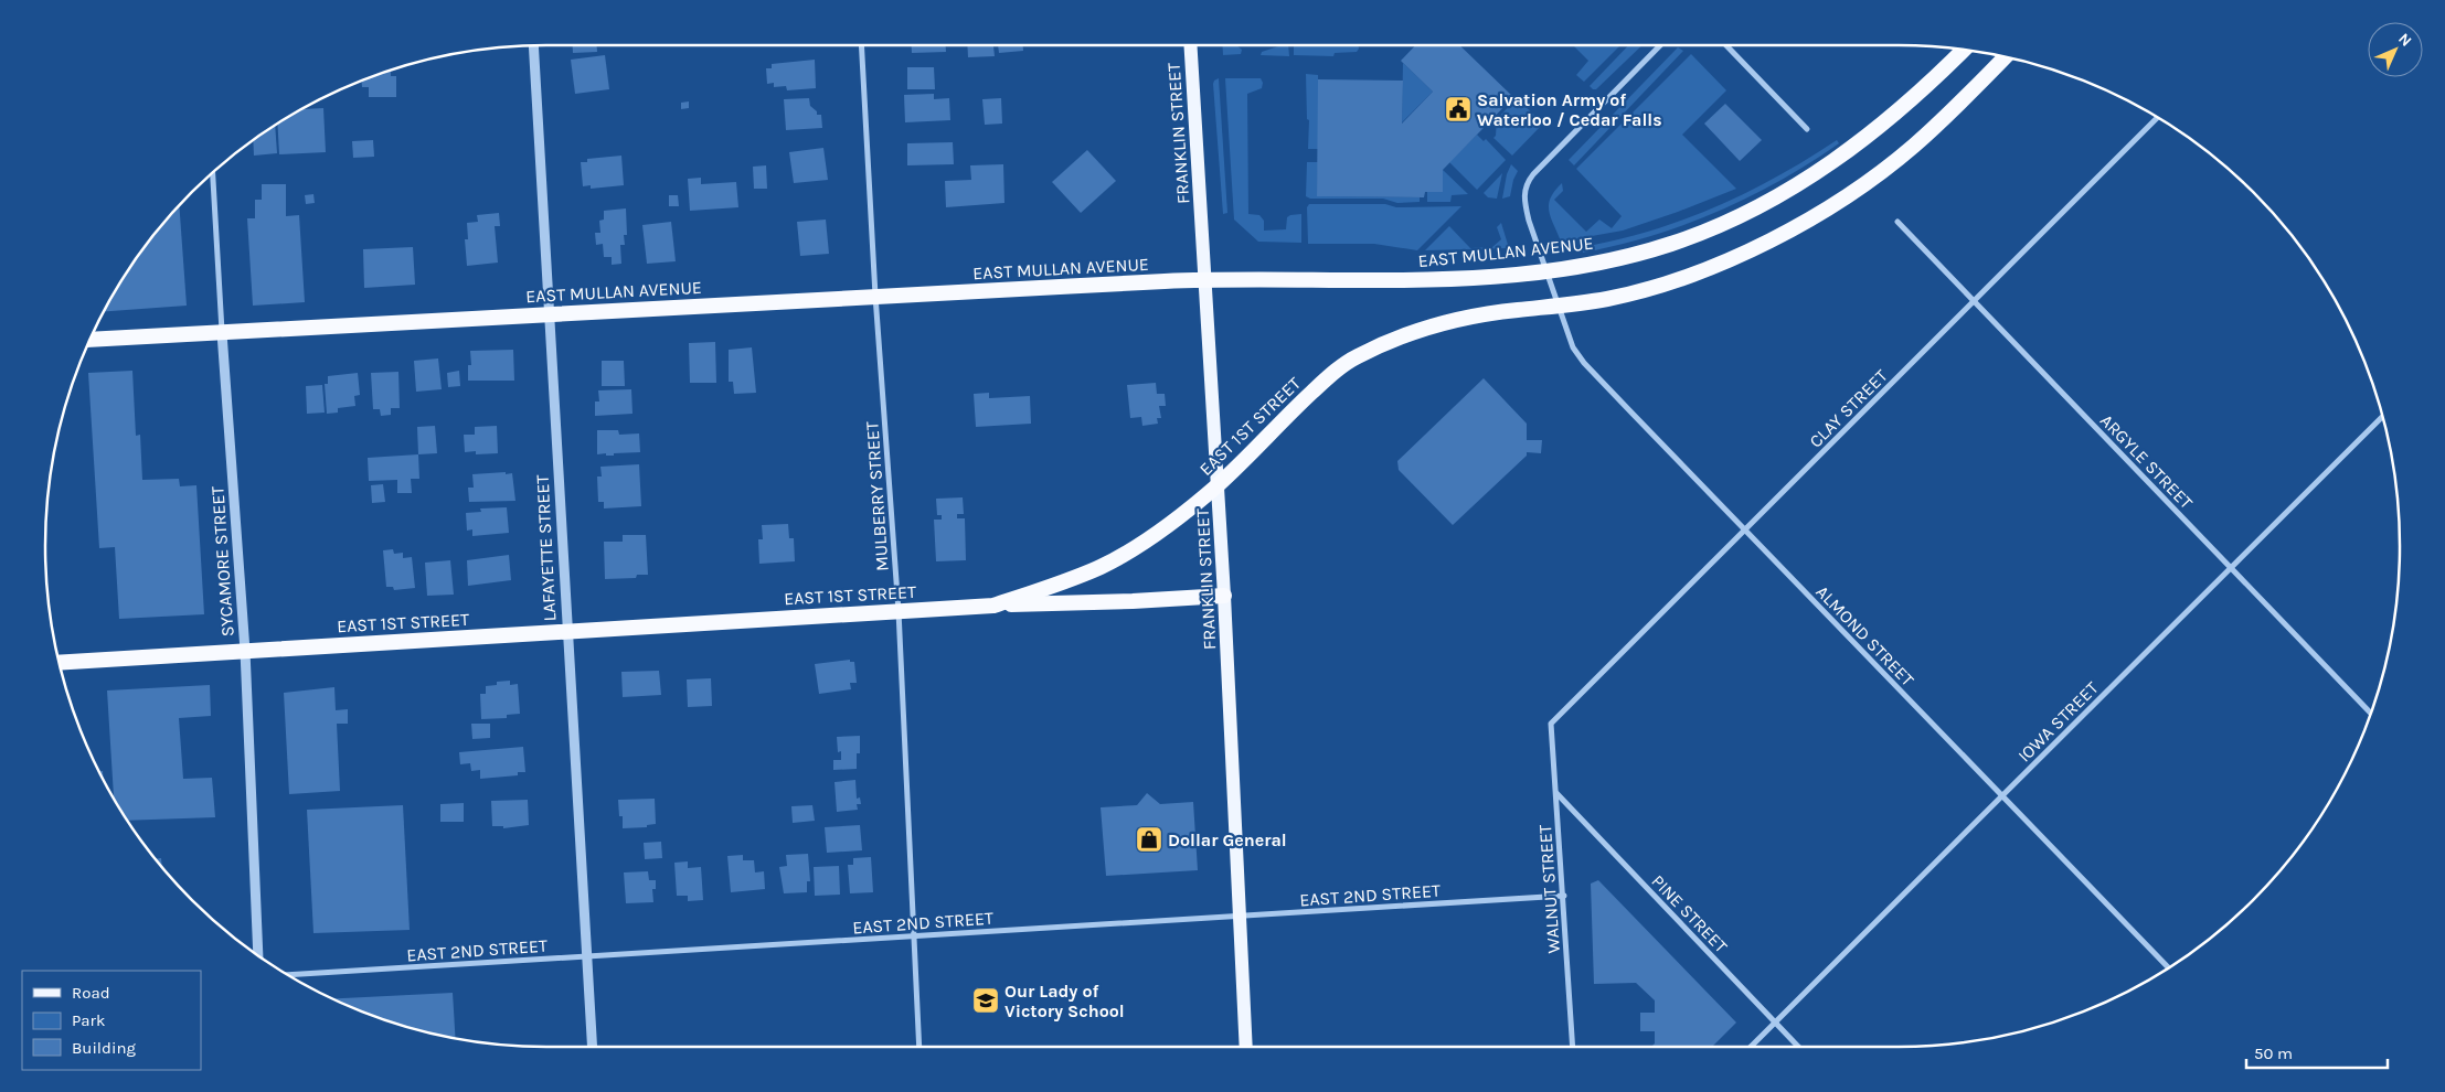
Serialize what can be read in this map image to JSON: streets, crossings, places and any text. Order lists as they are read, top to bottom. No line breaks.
{"streets":{"highway":["EAST MULLAN AVENUE","EAST 1ST STREET"],"main road":["FRANKLIN STREET"],"street":["CLAY STREET","ARGYLE STREET","MULBERRY STREET","LAFAYETTE STREET","SYCAMORE STREET","ALMOND STREET","IOWA STREET","WALNUT STREET","EAST 2ND STREET","PINE STREET"]},"crossings":[["FRANKLIN STREET","EAST MULLAN AVENUE"],["FRANKLIN STREET","EAST 1ST STREET"],["FRANKLIN STREET","EAST 2ND STREET"],["EAST MULLAN AVENUE","MULBERRY STREET"],["EAST MULLAN AVENUE","LAFAYETTE STREET"],["EAST MULLAN AVENUE","SYCAMORE STREET"],["EAST MULLAN AVENUE","ALMOND STREET"],["CLAY STREET","ARGYLE STREET"],["CLAY STREET","ALMOND STREET"],["CLAY STREET","WALNUT STREET"],["EAST 1ST STREET","MULBERRY STREET"],["EAST 1ST STREET","LAFAYETTE STREET"],["EAST 1ST STREET","SYCAMORE STREET"],["EAST 1ST STREET","ALMOND STREET"],["ARGYLE STREET","IOWA STREET"],["MULBERRY STREET","EAST 2ND STREET"],["LAFAYETTE STREET","EAST 2ND STREET"],["ALMOND STREET","IOWA STREET"],["IOWA STREET","PINE STREET"],["WALNUT STREET","EAST 2ND STREET"],["WALNUT STREET","PINE STREET"]],"places":{"public building":["Salvation Army of Waterloo / Cedar Falls"],"shop":["Dollar General"],"school or university":["Our Lady of Victory School"]},"legend":["Road","Park","Building"],"scale_bar":"50 m","north":"top right"}
